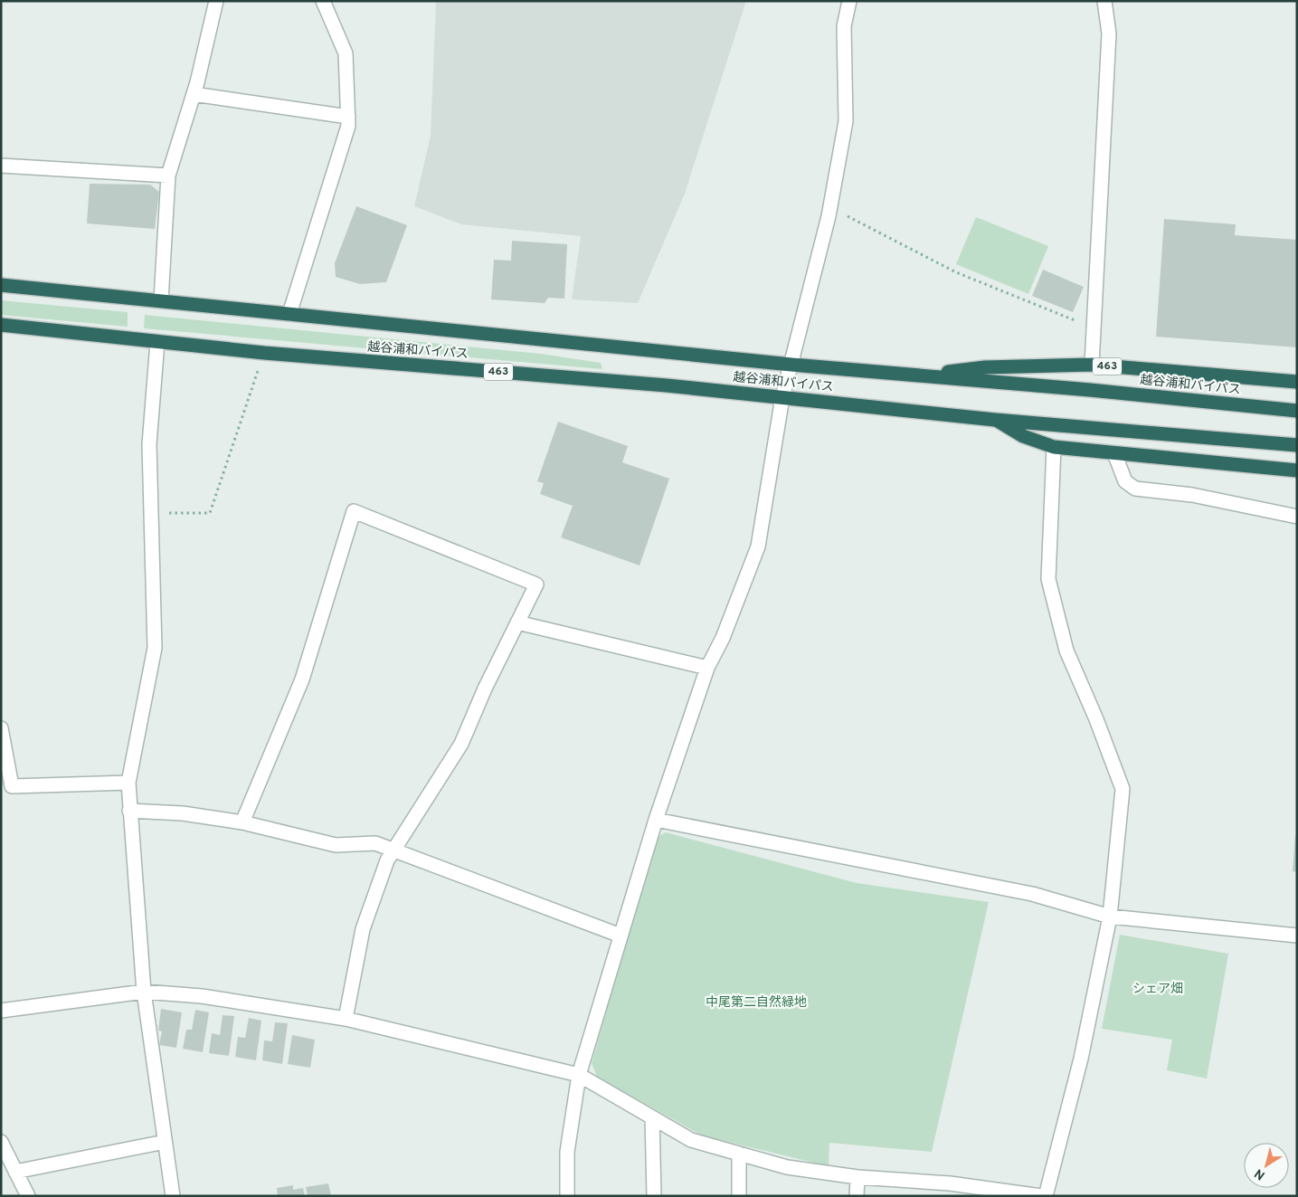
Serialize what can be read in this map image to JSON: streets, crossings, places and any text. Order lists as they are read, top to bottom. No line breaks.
{"streets":{"highway":["越谷浦和バイパス","463"]},"parks":["シェア畑","中尾第二自然緑地"],"north":"bottom left"}
